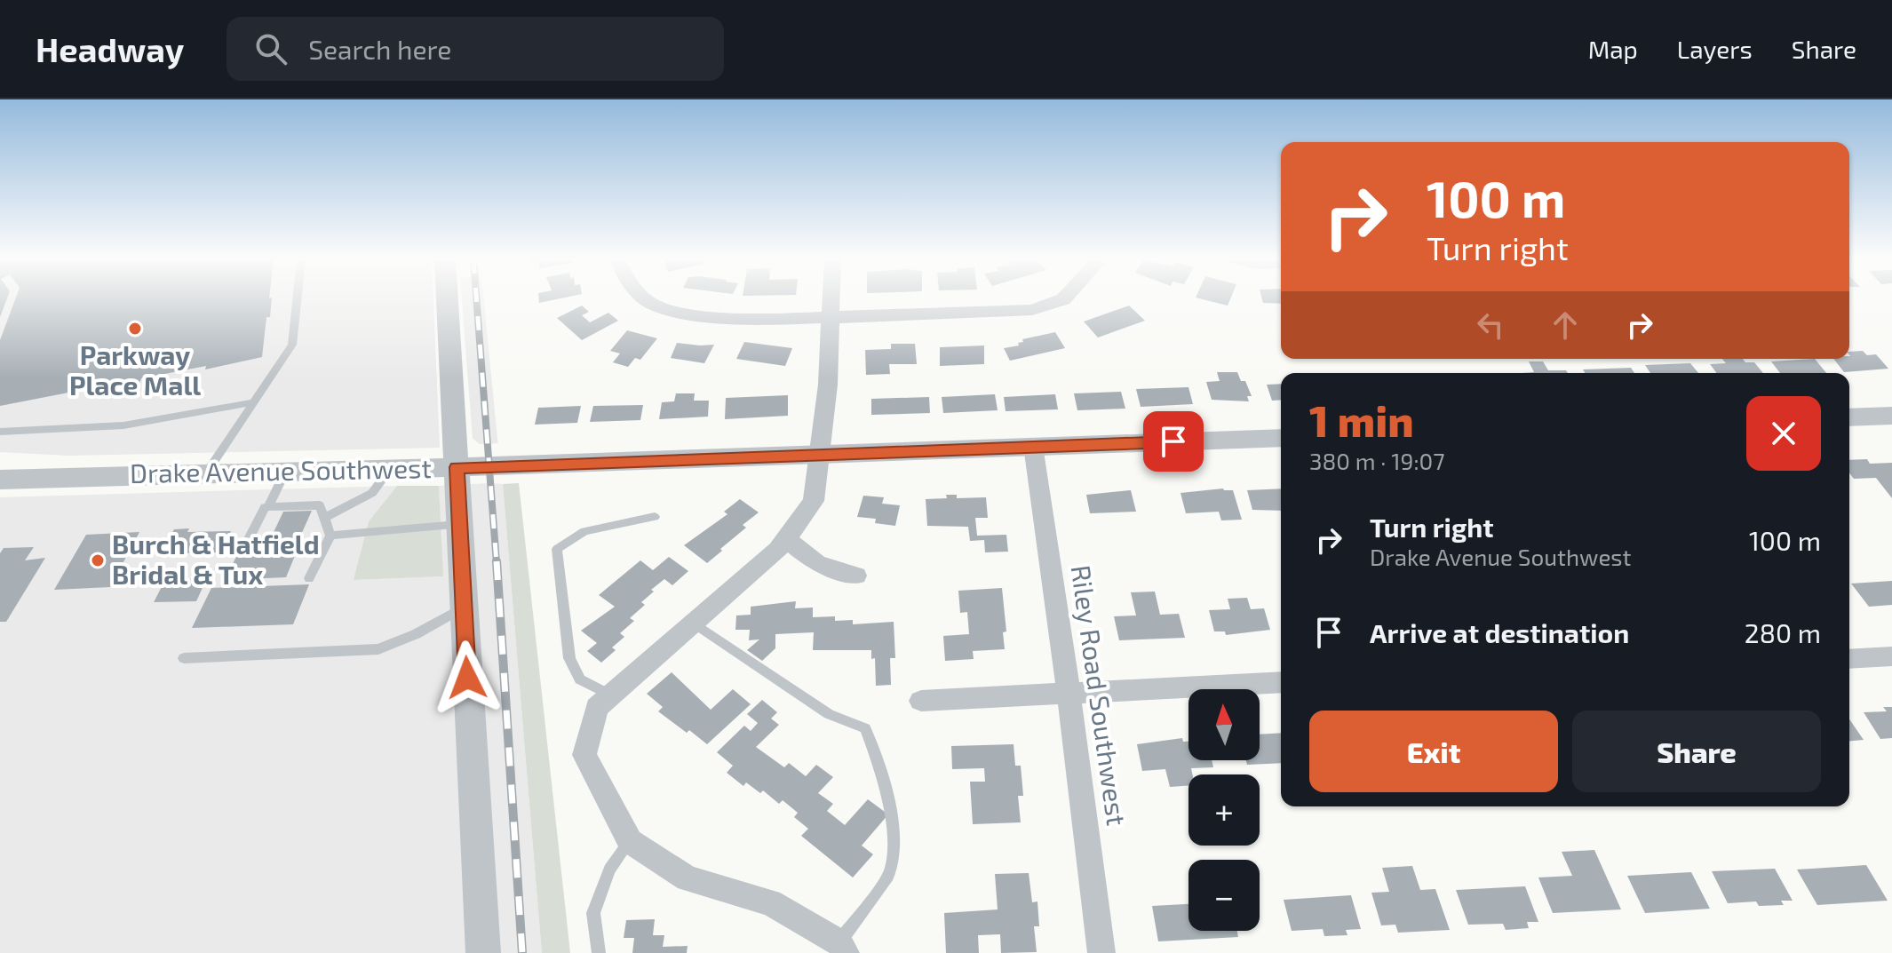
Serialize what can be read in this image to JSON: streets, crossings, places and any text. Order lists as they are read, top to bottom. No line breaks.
{"streets":{"street":["Drake Avenue Southwest","Riley Road Southwest"]},"crossings":[["Drake Avenue Southwest","Riley Road Southwest"]],"places":["Parkway Place Mall","Burch & Hatfield Bridal & Tux"],"north":"top","page":{"header":"Headway","search":"Search here","nav":["Map","Layers","Share"],"turn":["100 m","Turn right"],"heading":["1 min","380 m · 19:07"],"list":[{"name":"Turn right","note":"Drake Avenue Southwest","value":"100 m"},{"name":"Arrive at destination","value":"280 m"}],"map_buttons":["+","−"],"buttons":["Exit","Share"]}}
